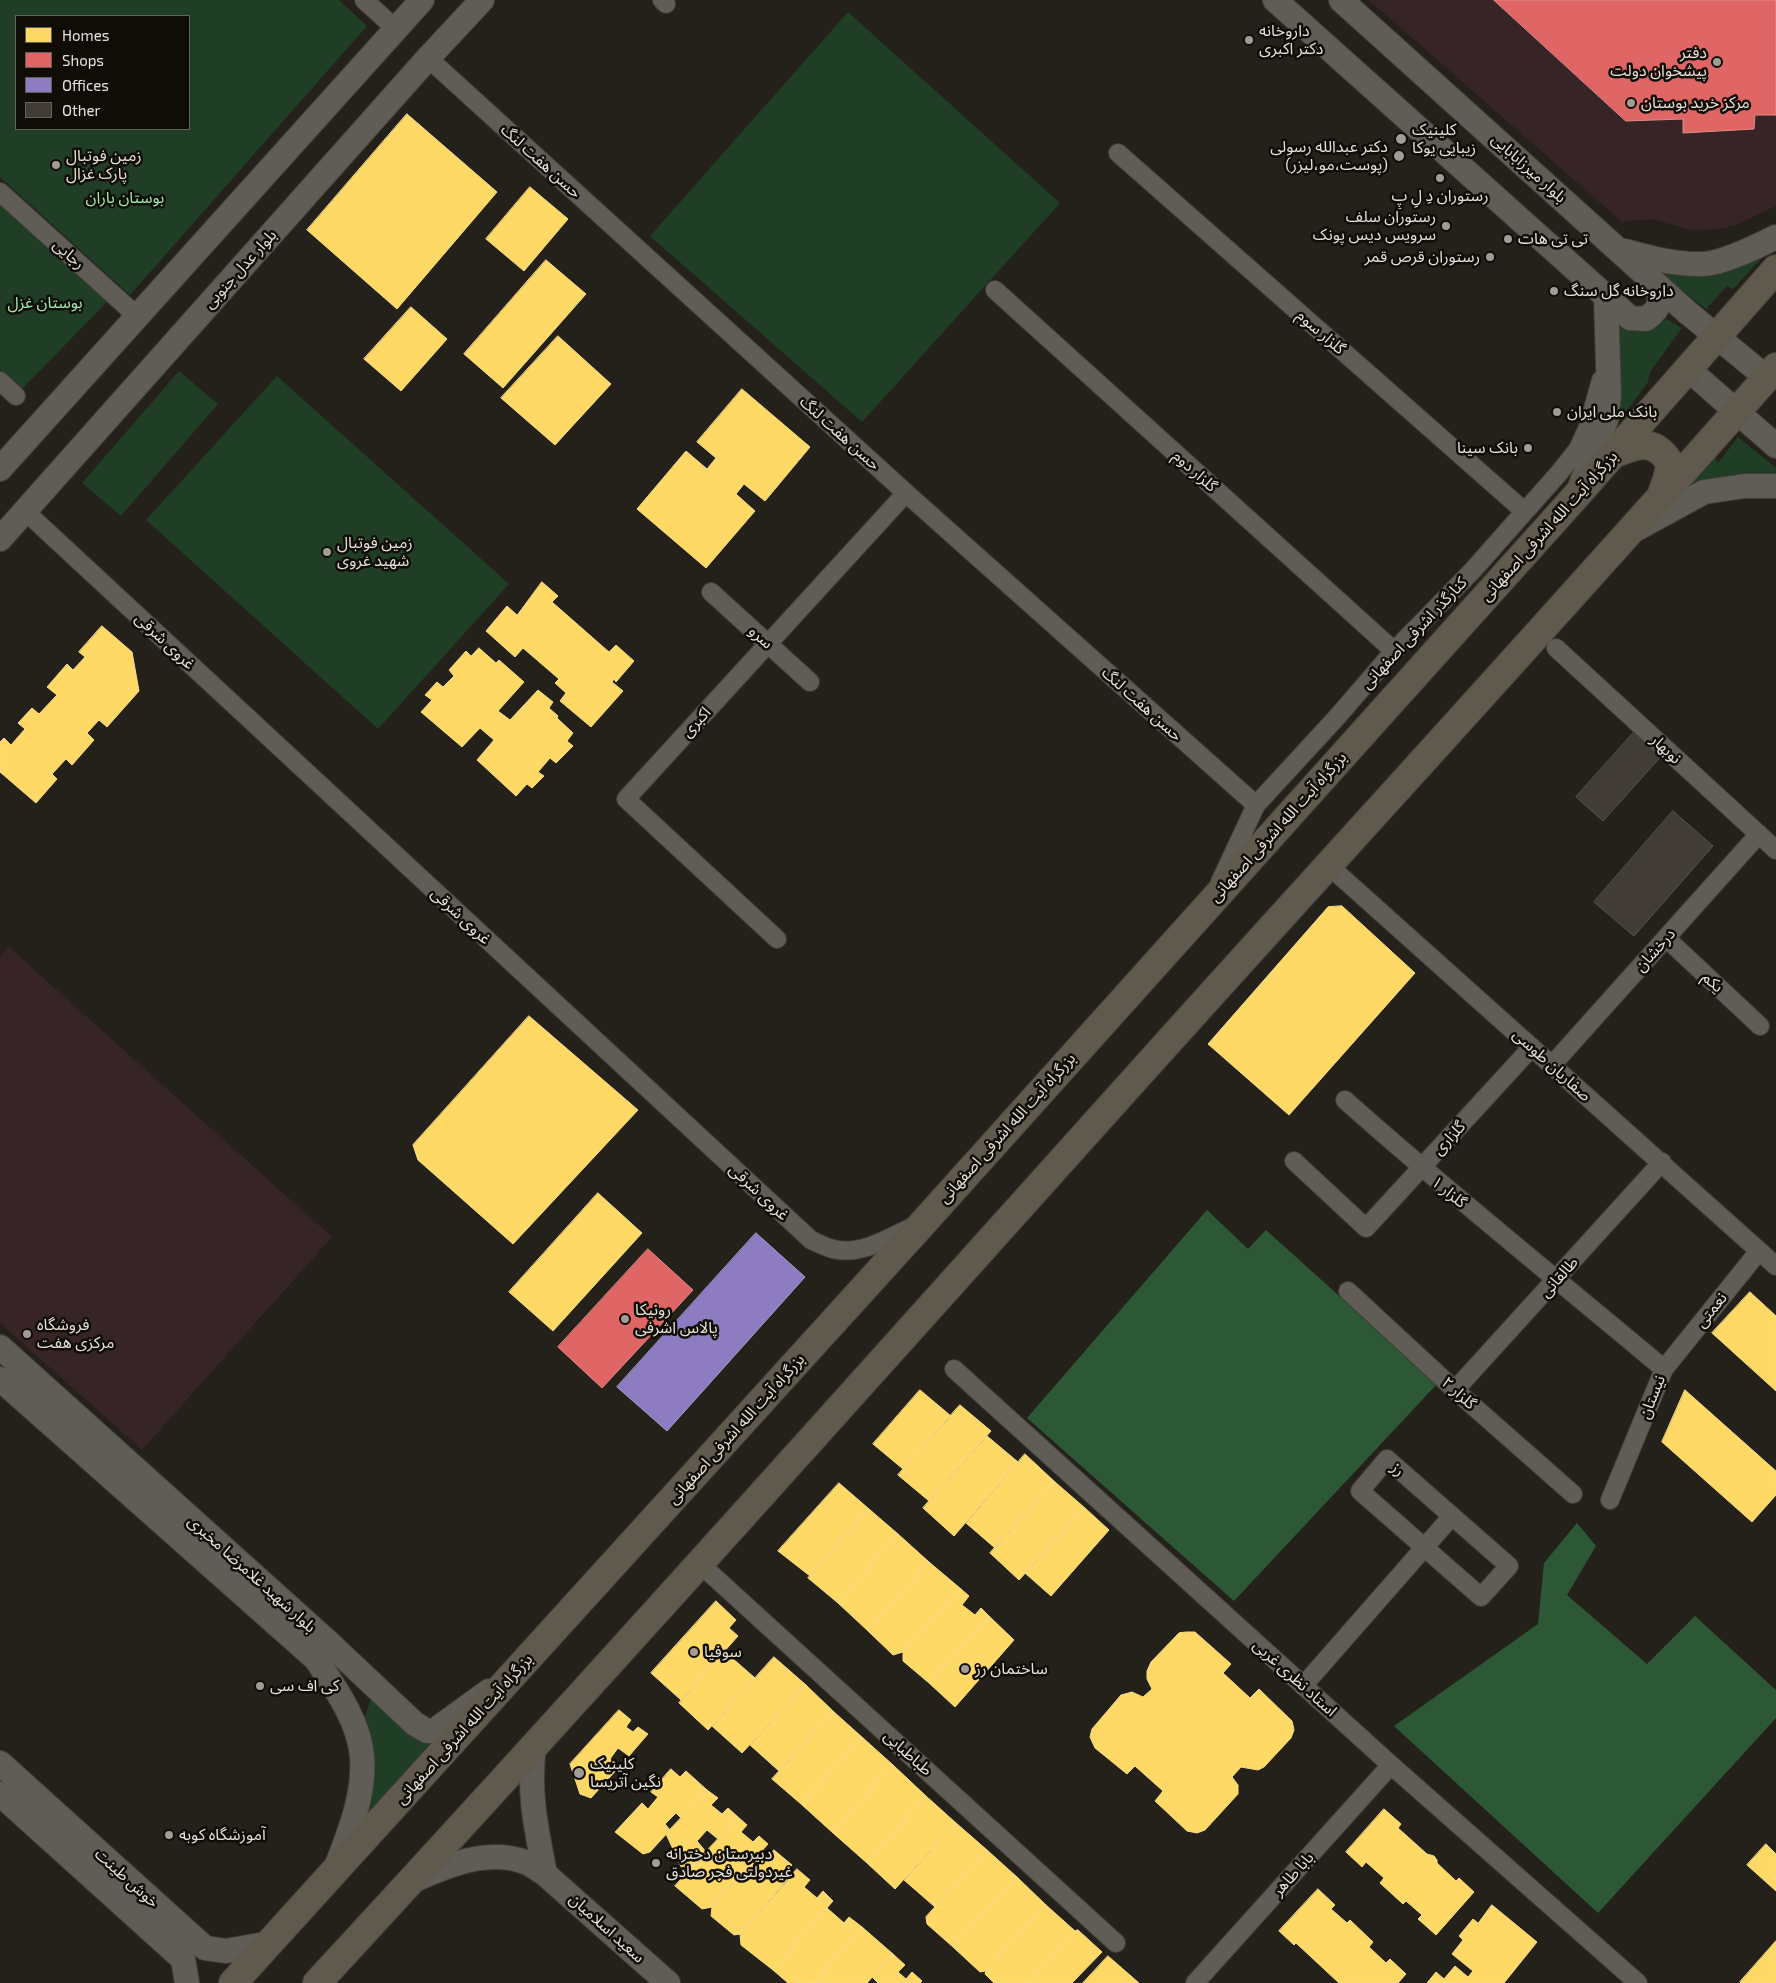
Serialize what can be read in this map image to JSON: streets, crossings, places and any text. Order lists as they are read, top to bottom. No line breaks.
{"streets":{"highway":["بزرگراه آیت الله اشرفی اصفهانی"],"main road":["بلوار میرزابابایی","بلوار عدل جنوبی","بلوار شهید غلامرضا مخبری","خوش طینت","سعید اسلامیان"],"street":["حسن هفت لنگ","رجایی","گلزار سوم","گلزار دوم","کنارگذر اشرفی اصفهانی","سرو","غروی شرقی","اکبری","نوبهار","درخشان","یکم","صفاریان طوسی","گلزاری","گلزار ۱","طالقانی","نعمتی","گلزار ۲","نیستان","رز","استاد نظری غربی","طباطبایی","بابا طاهر"]},"crossings":[["حسن هفت لنگ","بلوار عدل جنوبی"],["حسن هفت لنگ","کنارگذر اشرفی اصفهانی"],["حسن هفت لنگ","اکبری"],["بلوار میرزابابایی","بزرگراه آیت الله اشرفی اصفهانی"],["بلوار عدل جنوبی","غروی شرقی"],["گلزار سوم","کنارگذر اشرفی اصفهانی"],["گلزار دوم","کنارگذر اشرفی اصفهانی"],["بزرگراه آیت الله اشرفی اصفهانی","کنارگذر اشرفی اصفهانی"],["بزرگراه آیت الله اشرفی اصفهانی","غروی شرقی"],["بزرگراه آیت الله اشرفی اصفهانی","بلوار شهید غلامرضا مخبری"],["بزرگراه آیت الله اشرفی اصفهانی","خوش طینت"],["سرو","اکبری"],["نوبهار","درخشان"],["درخشان","یکم"],["درخشان","صفاریان طوسی"],["صفاریان طوسی","گلزاری"],["صفاریان طوسی","طالقانی"],["صفاریان طوسی","نعمتی"],["گلزاری","گلزار ۱"],["گلزار ۱","طالقانی"],["گلزار ۱","نیستان"],["طالقانی","گلزار ۲"],["طالقانی","نیستان"],["نعمتی","نیستان"],["استاد نظری غربی","بابا طاهر"]],"parks":["بوستان باران","بوستان غزل"],"places":["داروخانه دکتر اکبری","دفتر پیشخوان دولت","مرکز خرید بوستان","کلینیک زیبایی یوکا","دکتر عبدالله رسولی (پوست،مو،لیزر)","زمین فوتبال پارک غزال","رستوران دِ لِ پِ","رستوران سلف سرویس دیس پونک","تی تی هات","رستوران قرص قمر","داروخانه گل سنگ","بانک ملی ایران","بانک سینا","زمین فوتبال شهید غروی","رونیکا پالاس اشرفی","فروشگاه مرکزی هفت","سوفیا","ساختمان رز","کی اف سی","کلینیک نگین آتریسا","آموزشگاه کوبه","دبیرستان دخترانه غیردولتی فجر صادق"],"legend":["Homes","Shops","Offices","Other"]}
